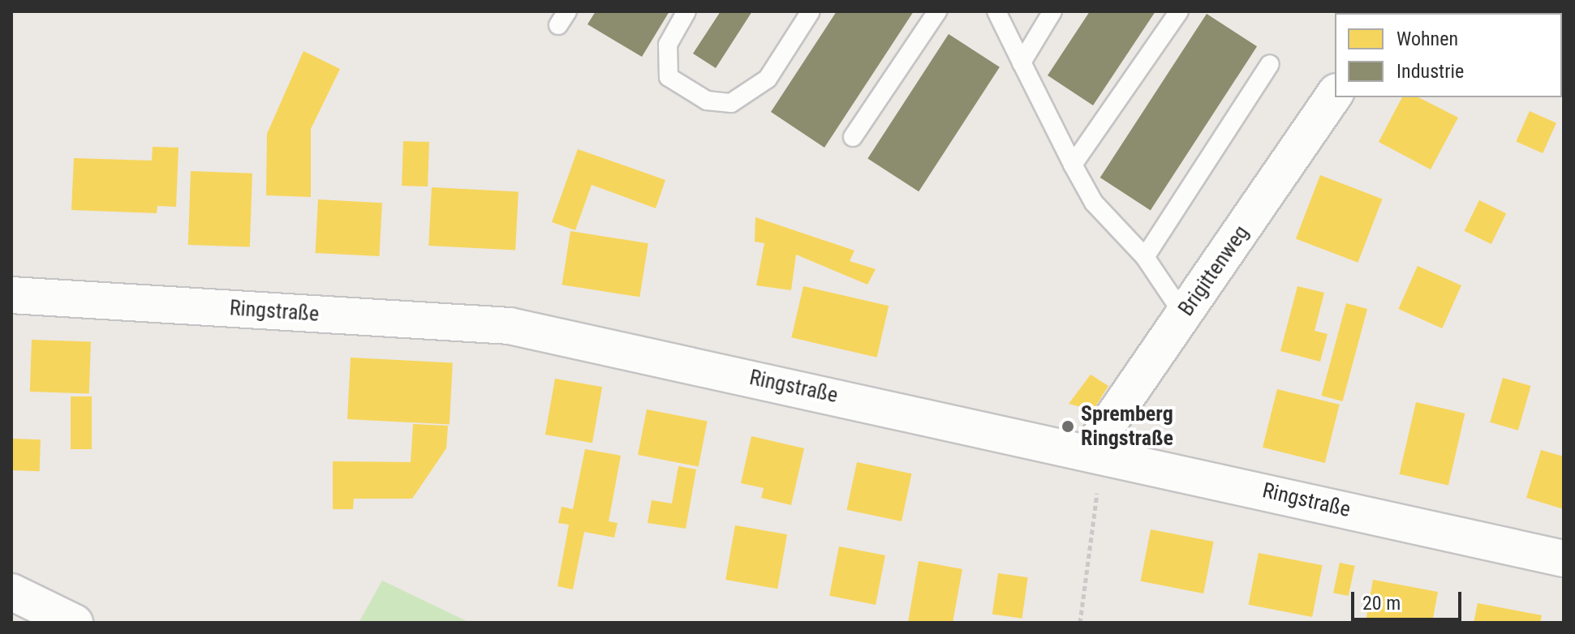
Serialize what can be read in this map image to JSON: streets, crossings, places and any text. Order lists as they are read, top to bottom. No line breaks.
{"streets":{"street":["Brigittenweg","Ringstraße"]},"crossings":[["Brigittenweg","Ringstraße"]],"places":["Spremberg Ringstraße"],"legend":["Wohnen","Industrie"],"scale_bar":"20 m"}
